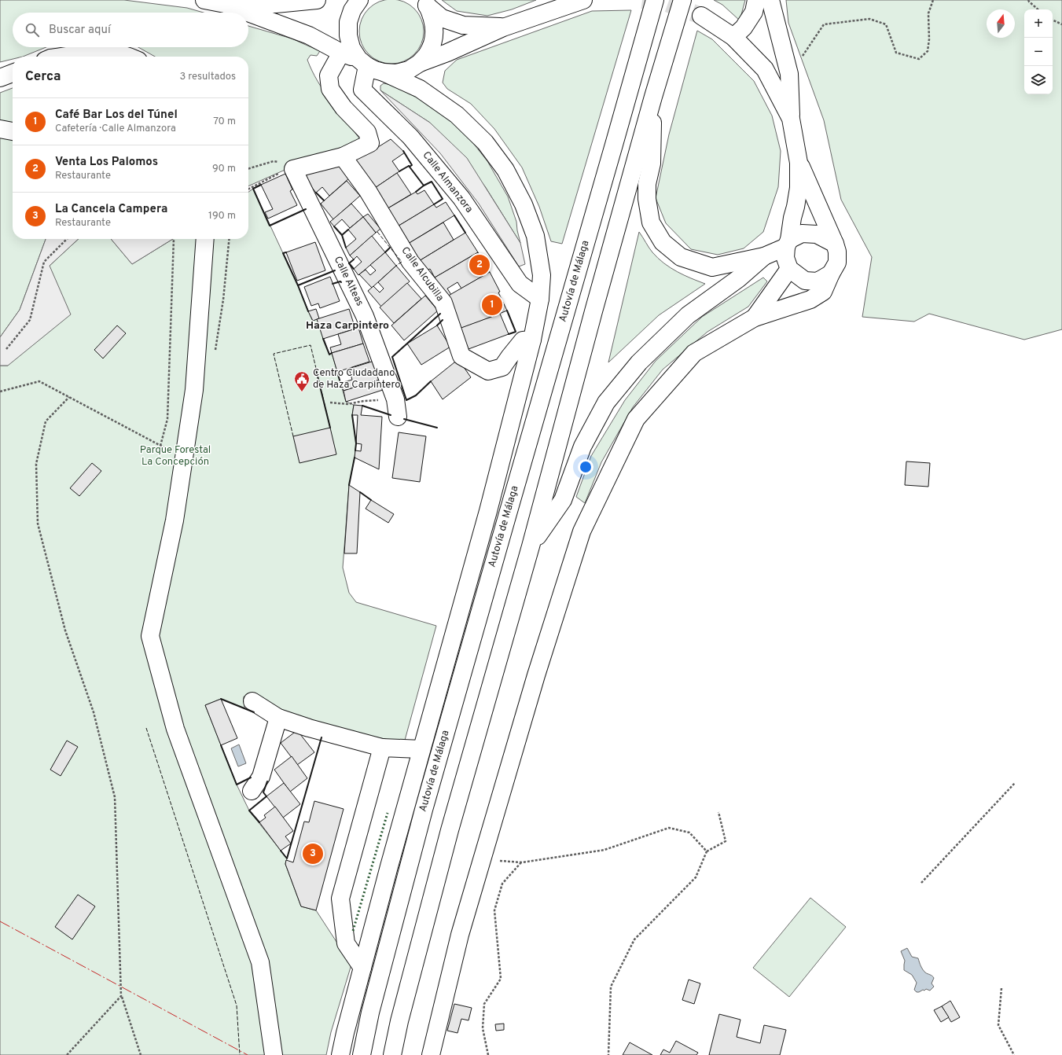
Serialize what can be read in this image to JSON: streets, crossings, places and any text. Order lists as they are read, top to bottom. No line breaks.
{"streets":{"main road":["Calle Almanzora","Calle Alcubilla","Calle Alteas","Autovía de Málaga"]},"districts":["Haza Carpintero"],"parks":["Parque Forestal La Concepción"],"places":{"public building":["Centro Ciudadano de Haza Carpintero"]},"north":"top","page":{"map_buttons":["+","−"],"search":"Buscar aquí","heading":["Cerca","3 resultados"],"list":[{"mark":"1","name":"Café Bar Los del Túnel","note":"Cafetería · Calle Almanzora","value":"70 m"},{"mark":"2","name":"Venta Los Palomos","note":"Restaurante","value":"90 m"},{"mark":"3","name":"La Cancela Campera","note":"Restaurante","value":"190 m"}],"pins":["2","1","3"]}}
